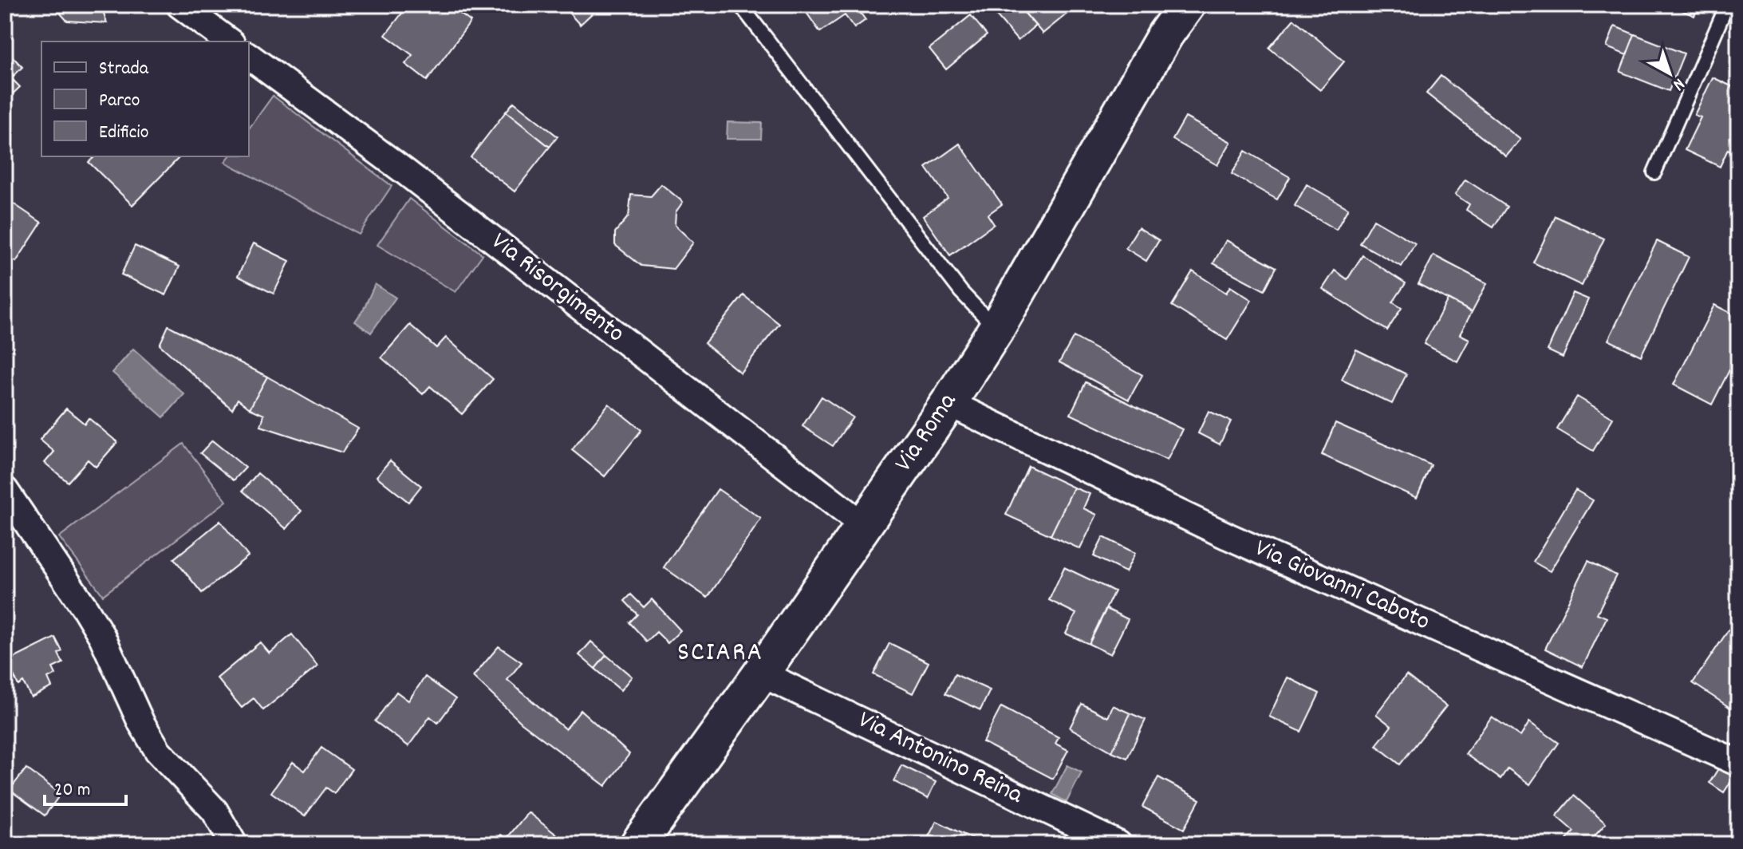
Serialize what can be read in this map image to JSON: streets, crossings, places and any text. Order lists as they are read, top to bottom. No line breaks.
{"streets":{"main road":["Via Roma"],"street":["Via Risorgimento","Via Giovanni Caboto","Via Antonino Reina"]},"crossings":[["Via Risorgimento","Via Roma"],["Via Roma","Via Giovanni Caboto"],["Via Roma","Via Antonino Reina"]],"districts":["SCIARA"],"legend":["Strada","Parco","Edificio"],"scale_bar":"20 m","north":"bottom right"}
